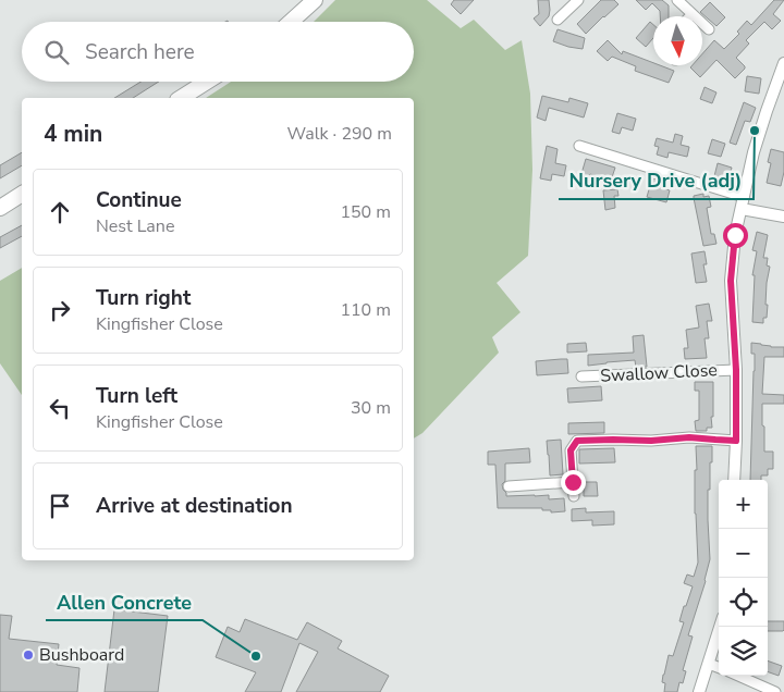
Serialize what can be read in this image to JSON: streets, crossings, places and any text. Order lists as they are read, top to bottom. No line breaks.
{"streets":{"street":["Swallow Close"]},"places":["Nursery Drive (adj)","Bushboard","Allen Concrete"],"north":"bottom","page":{"search":"Search here","heading":["4 min","Walk · 290 m"],"list":[["Continue","Nest Lane","150 m"],["Turn right","Kingfisher Close","110 m"],["Turn left","Kingfisher Close","30 m"],"Arrive at destination"],"map_buttons":["+","−"]}}
